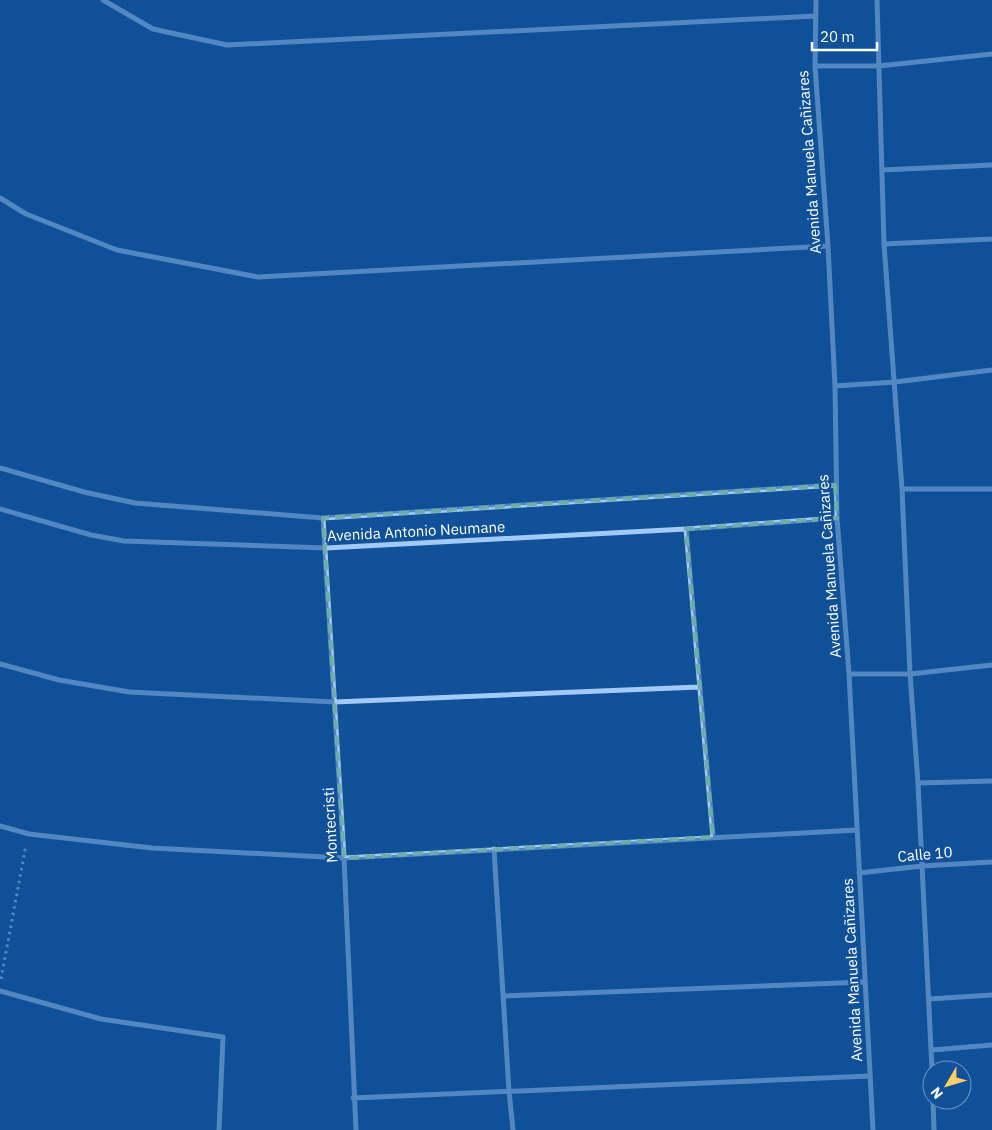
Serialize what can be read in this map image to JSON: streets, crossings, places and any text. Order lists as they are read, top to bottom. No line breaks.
{"streets":{"street":["Avenida Manuela Cañizares","Avenida Antonio Neumane","Montecristi","Calle 10"]},"crossings":[["Avenida Manuela Cañizares","Avenida Antonio Neumane"],["Avenida Manuela Cañizares","Calle 10"],["Avenida Antonio Neumane","Montecristi"]],"scale_bar":"20 m","north":"bottom left"}
